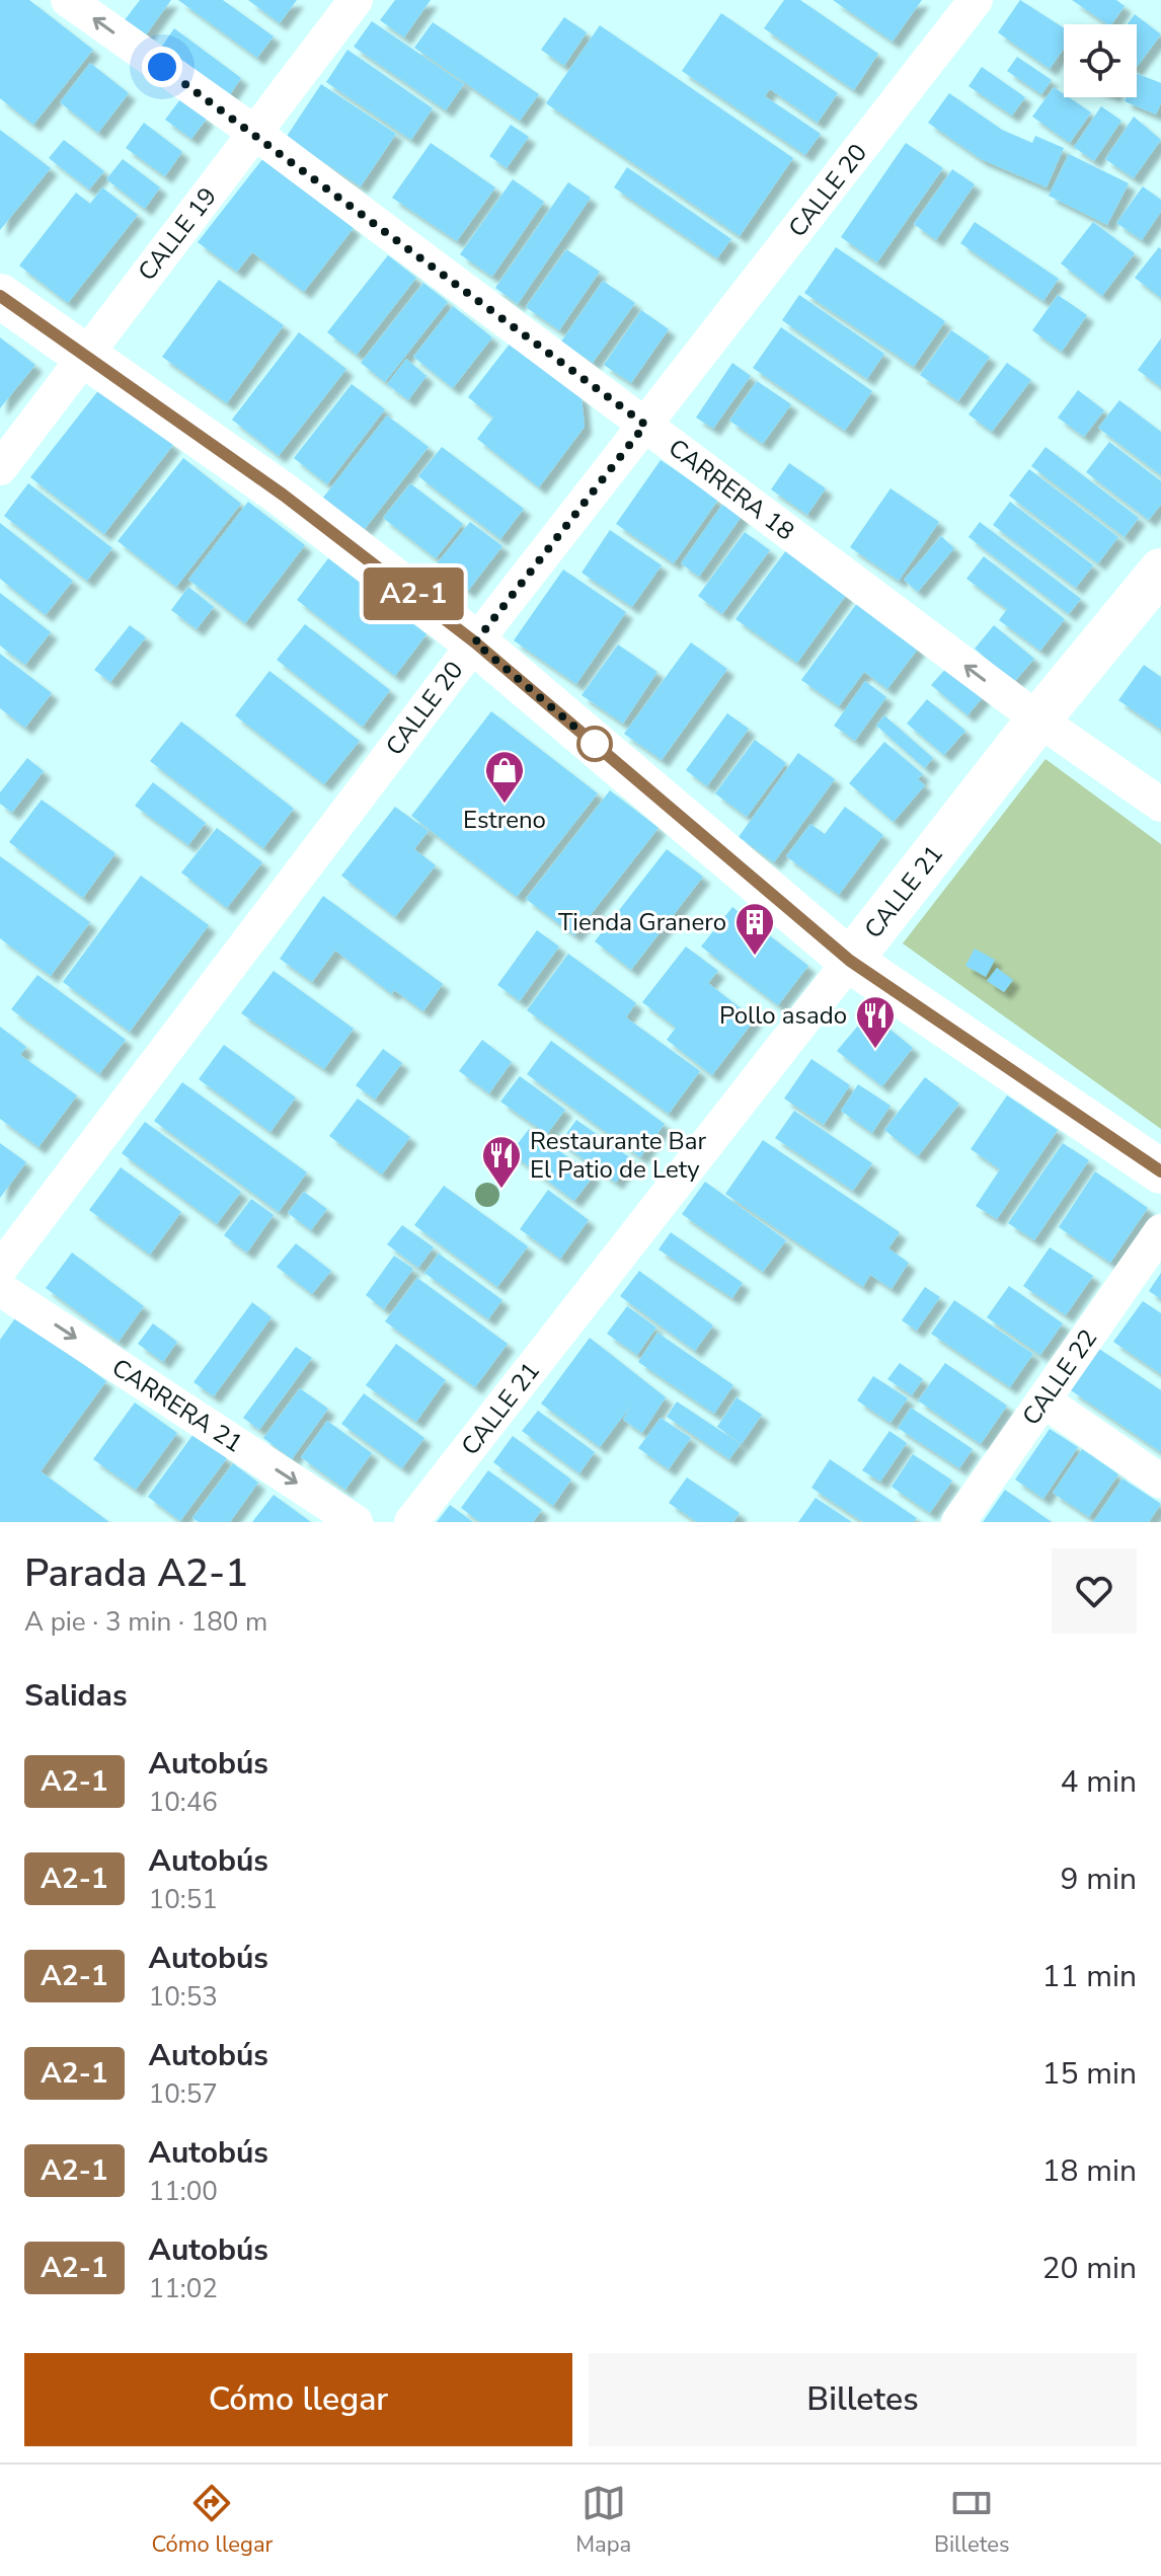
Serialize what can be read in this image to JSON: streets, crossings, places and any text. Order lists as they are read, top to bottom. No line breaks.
{"streets":{"street":["CALLE 20","CALLE 19","CARRERA 18","CALLE 21","CALLE 22","CARRERA 21"]},"crossings":[["CALLE 20","CARRERA 18"],["CALLE 19","CARRERA 18"],["CARRERA 18","CALLE 21"]],"one_way":["CARRERA 21"],"places":{"shop":["Estreno"],"building":["Tienda Granero"],"restaurant":["Pollo asado","Restaurante Bar El Patio de Lety"]},"lines":["bus line A2-1"],"page":{"on_map":"A2-1","heading":[["Parada A2-1","A pie · 3 min · 180 m"],"Salidas"],"list":[{"mark":"A2-1","name":"Autobús","note":"10:46","value":"4 min"},{"mark":"A2-1","name":"Autobús","note":"10:51","value":"9 min"},{"mark":"A2-1","name":"Autobús","note":"10:53","value":"11 min"},{"mark":"A2-1","name":"Autobús","note":"10:57","value":"15 min"},{"mark":"A2-1","name":"Autobús","note":"11:00","value":"18 min"},{"mark":"A2-1","name":"Autobús","note":"11:02","value":"20 min"}],"buttons":["Cómo llegar","Billetes"],"tabs":["Cómo llegar","Mapa","Billetes"]}}
